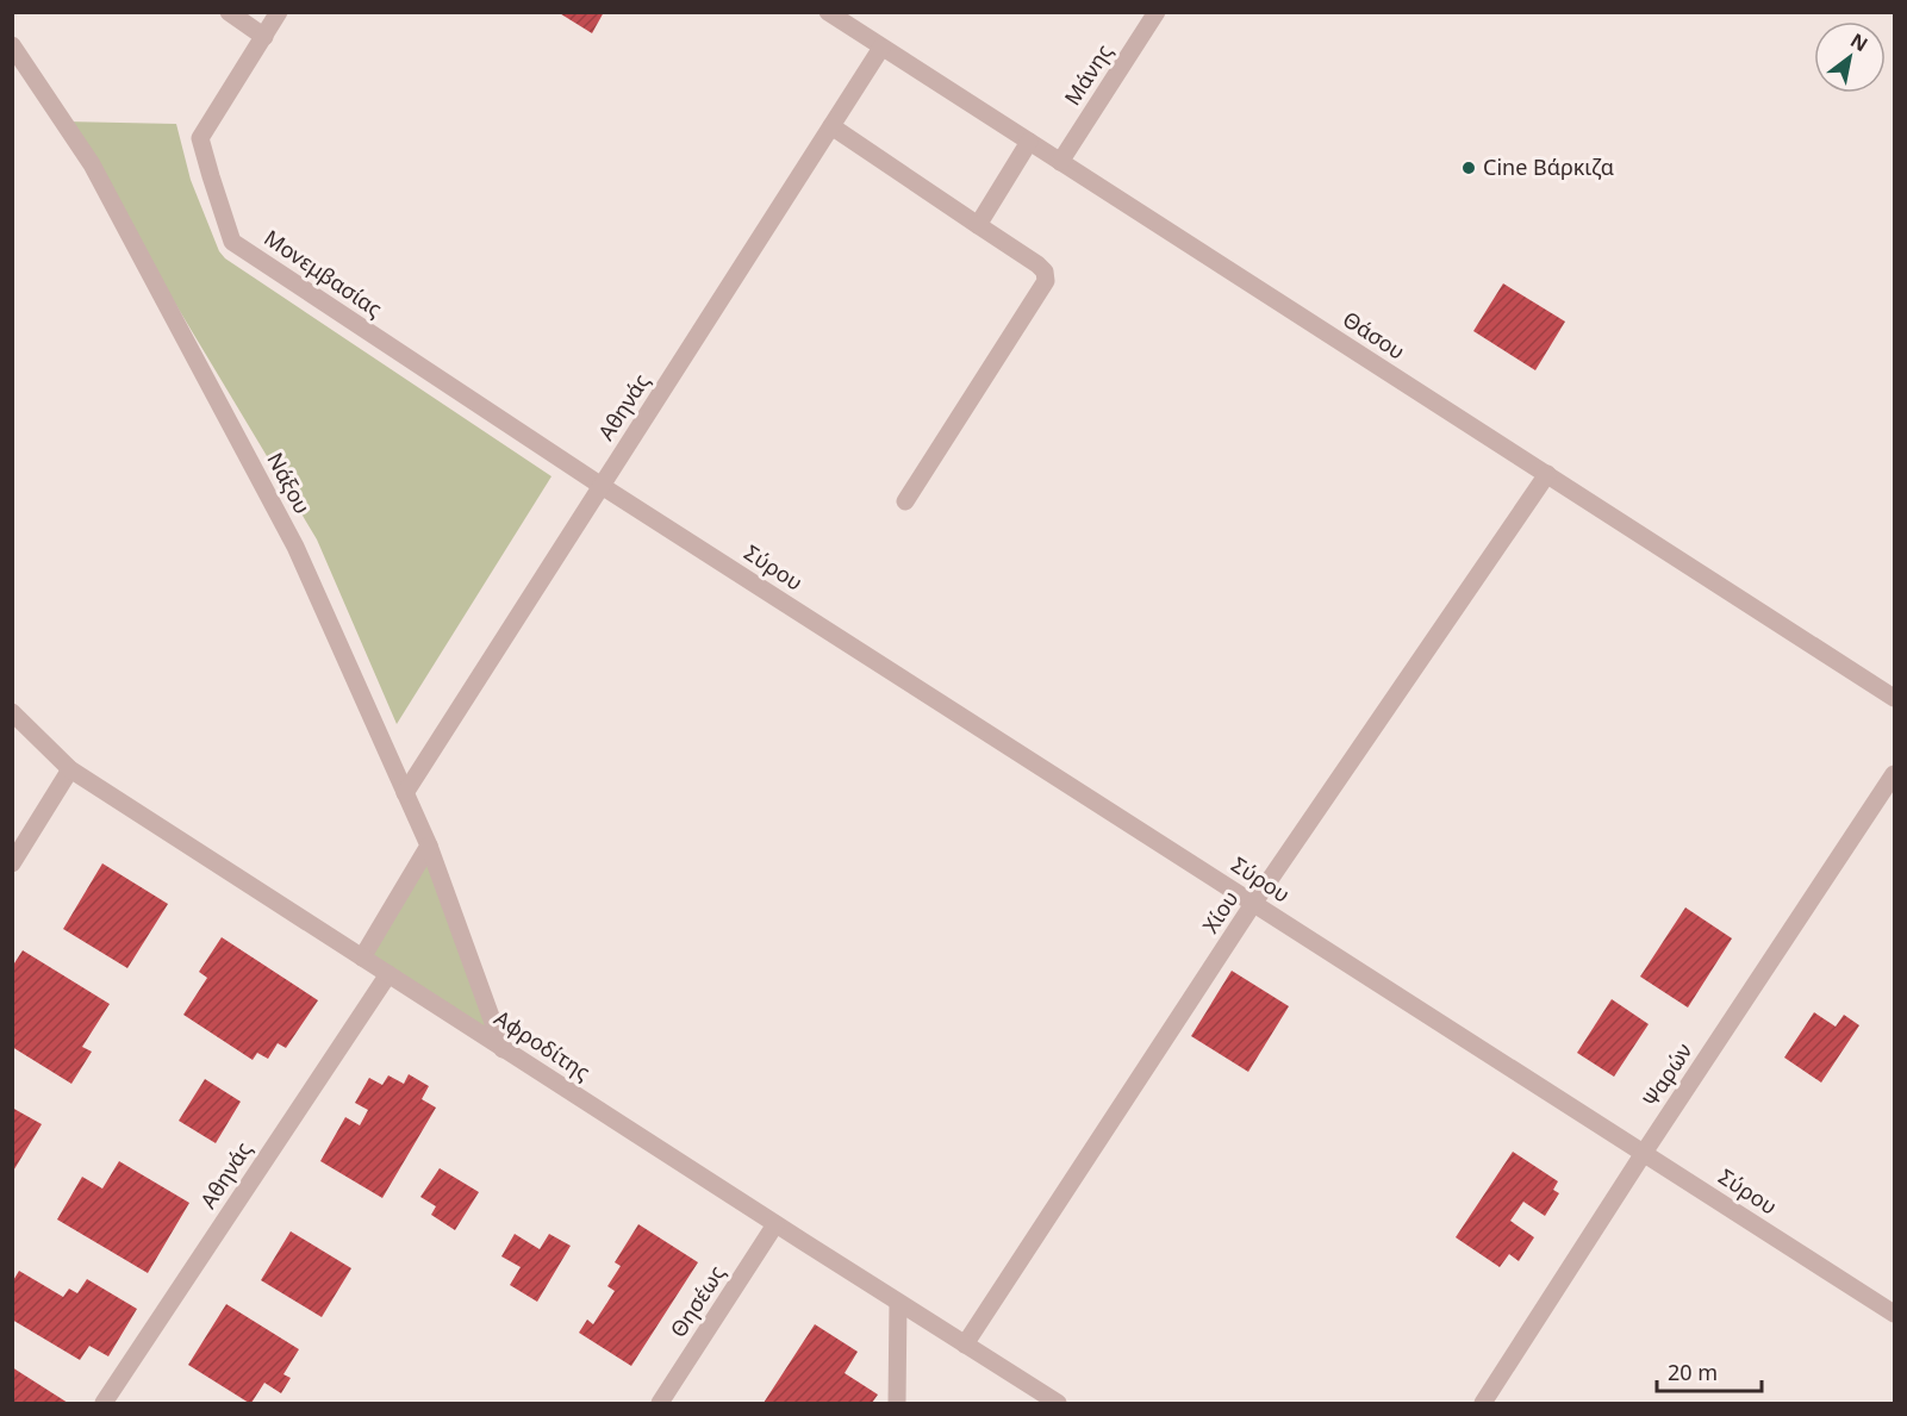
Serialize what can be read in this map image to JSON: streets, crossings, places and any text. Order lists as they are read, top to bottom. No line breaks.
{"streets":{"street":["Μάνης","Movεμβασίας","Θάσου","Αθηνάς","Νάξου","Σύρου","Χίου","Αφροδίτης","Ψαρών","Θησέως"]},"crossings":[["Μάνης","Θάσου"],["Movεμβασίας","Αθηνάς"],["Movεμβασίας","Σύρου"],["Θάσου","Αθηνάς"],["Θάσου","Χίου"],["Αθηνάς","Νάξου"],["Αθηνάς","Σύρου"],["Αθηνάς","Αφροδίτης"],["Νάξου","Αφροδίτης"],["Σύρου","Χίου"],["Σύρου","Ψαρών"],["Χίου","Αφροδίτης"],["Αφροδίτης","Θησέως"]],"places":["Cine Βάρκιζα"],"scale_bar":"20 m","north":"top right"}
